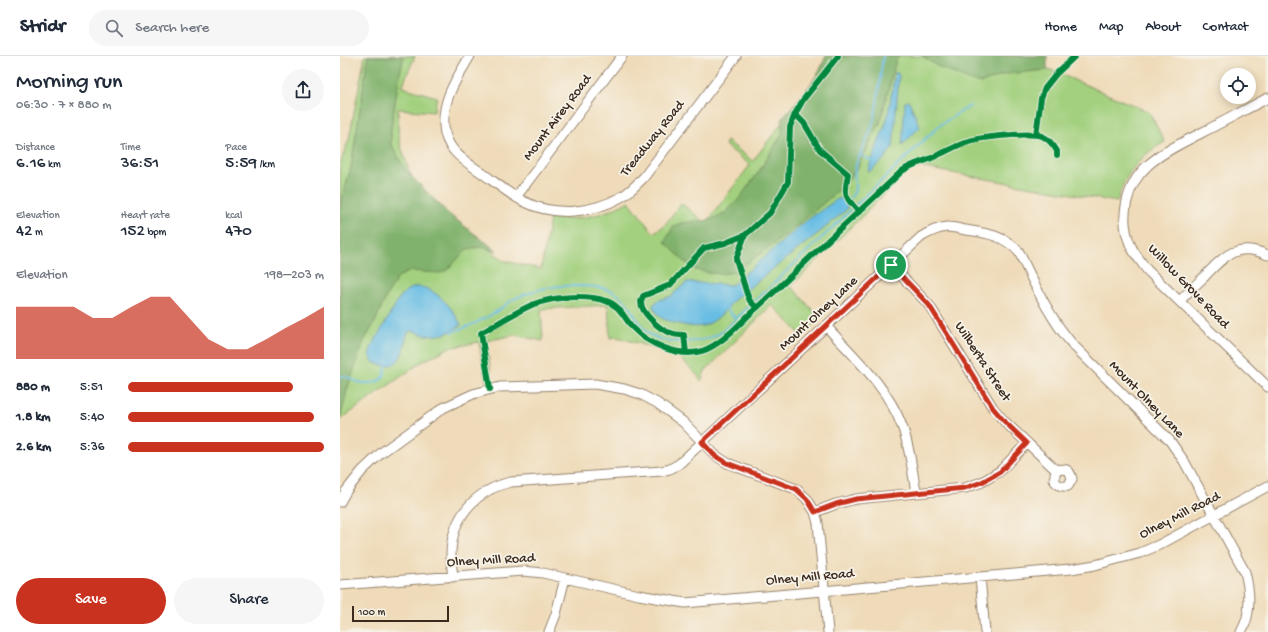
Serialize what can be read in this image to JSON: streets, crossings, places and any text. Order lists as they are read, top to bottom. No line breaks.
{"streets":{"street":["Mount Airey Road","Treadway Road","Willow Grove Road","Mount Olney Lane","Wilberta Street","Olney Mill Road"]},"crossings":[["Mount Airey Road","Treadway Road"],["Mount Olney Lane","Wilberta Street"],["Mount Olney Lane","Olney Mill Road"]],"scale_bar":"100 m","page":{"header":"Stridr","search":"Search here","nav":["Home","Map","About","Contact"],"heading":["Morning run","06:30 · 7 × 880 m"],"stats":[["Distance","6.16 km"],["Time","36:51"],["Pace","5:59 /km"],["Elevation","42 m"],["Heart rate","152 bpm"],["kcal","470"]],"chart":["Elevation","198–203 m"],"list":[{"name":"880 m","note":"5:51"},{"name":"1.8 km","note":"5:40"},{"name":"2.6 km","note":"5:36"}],"buttons":["Save","Share"],"scale":"100 m"}}
